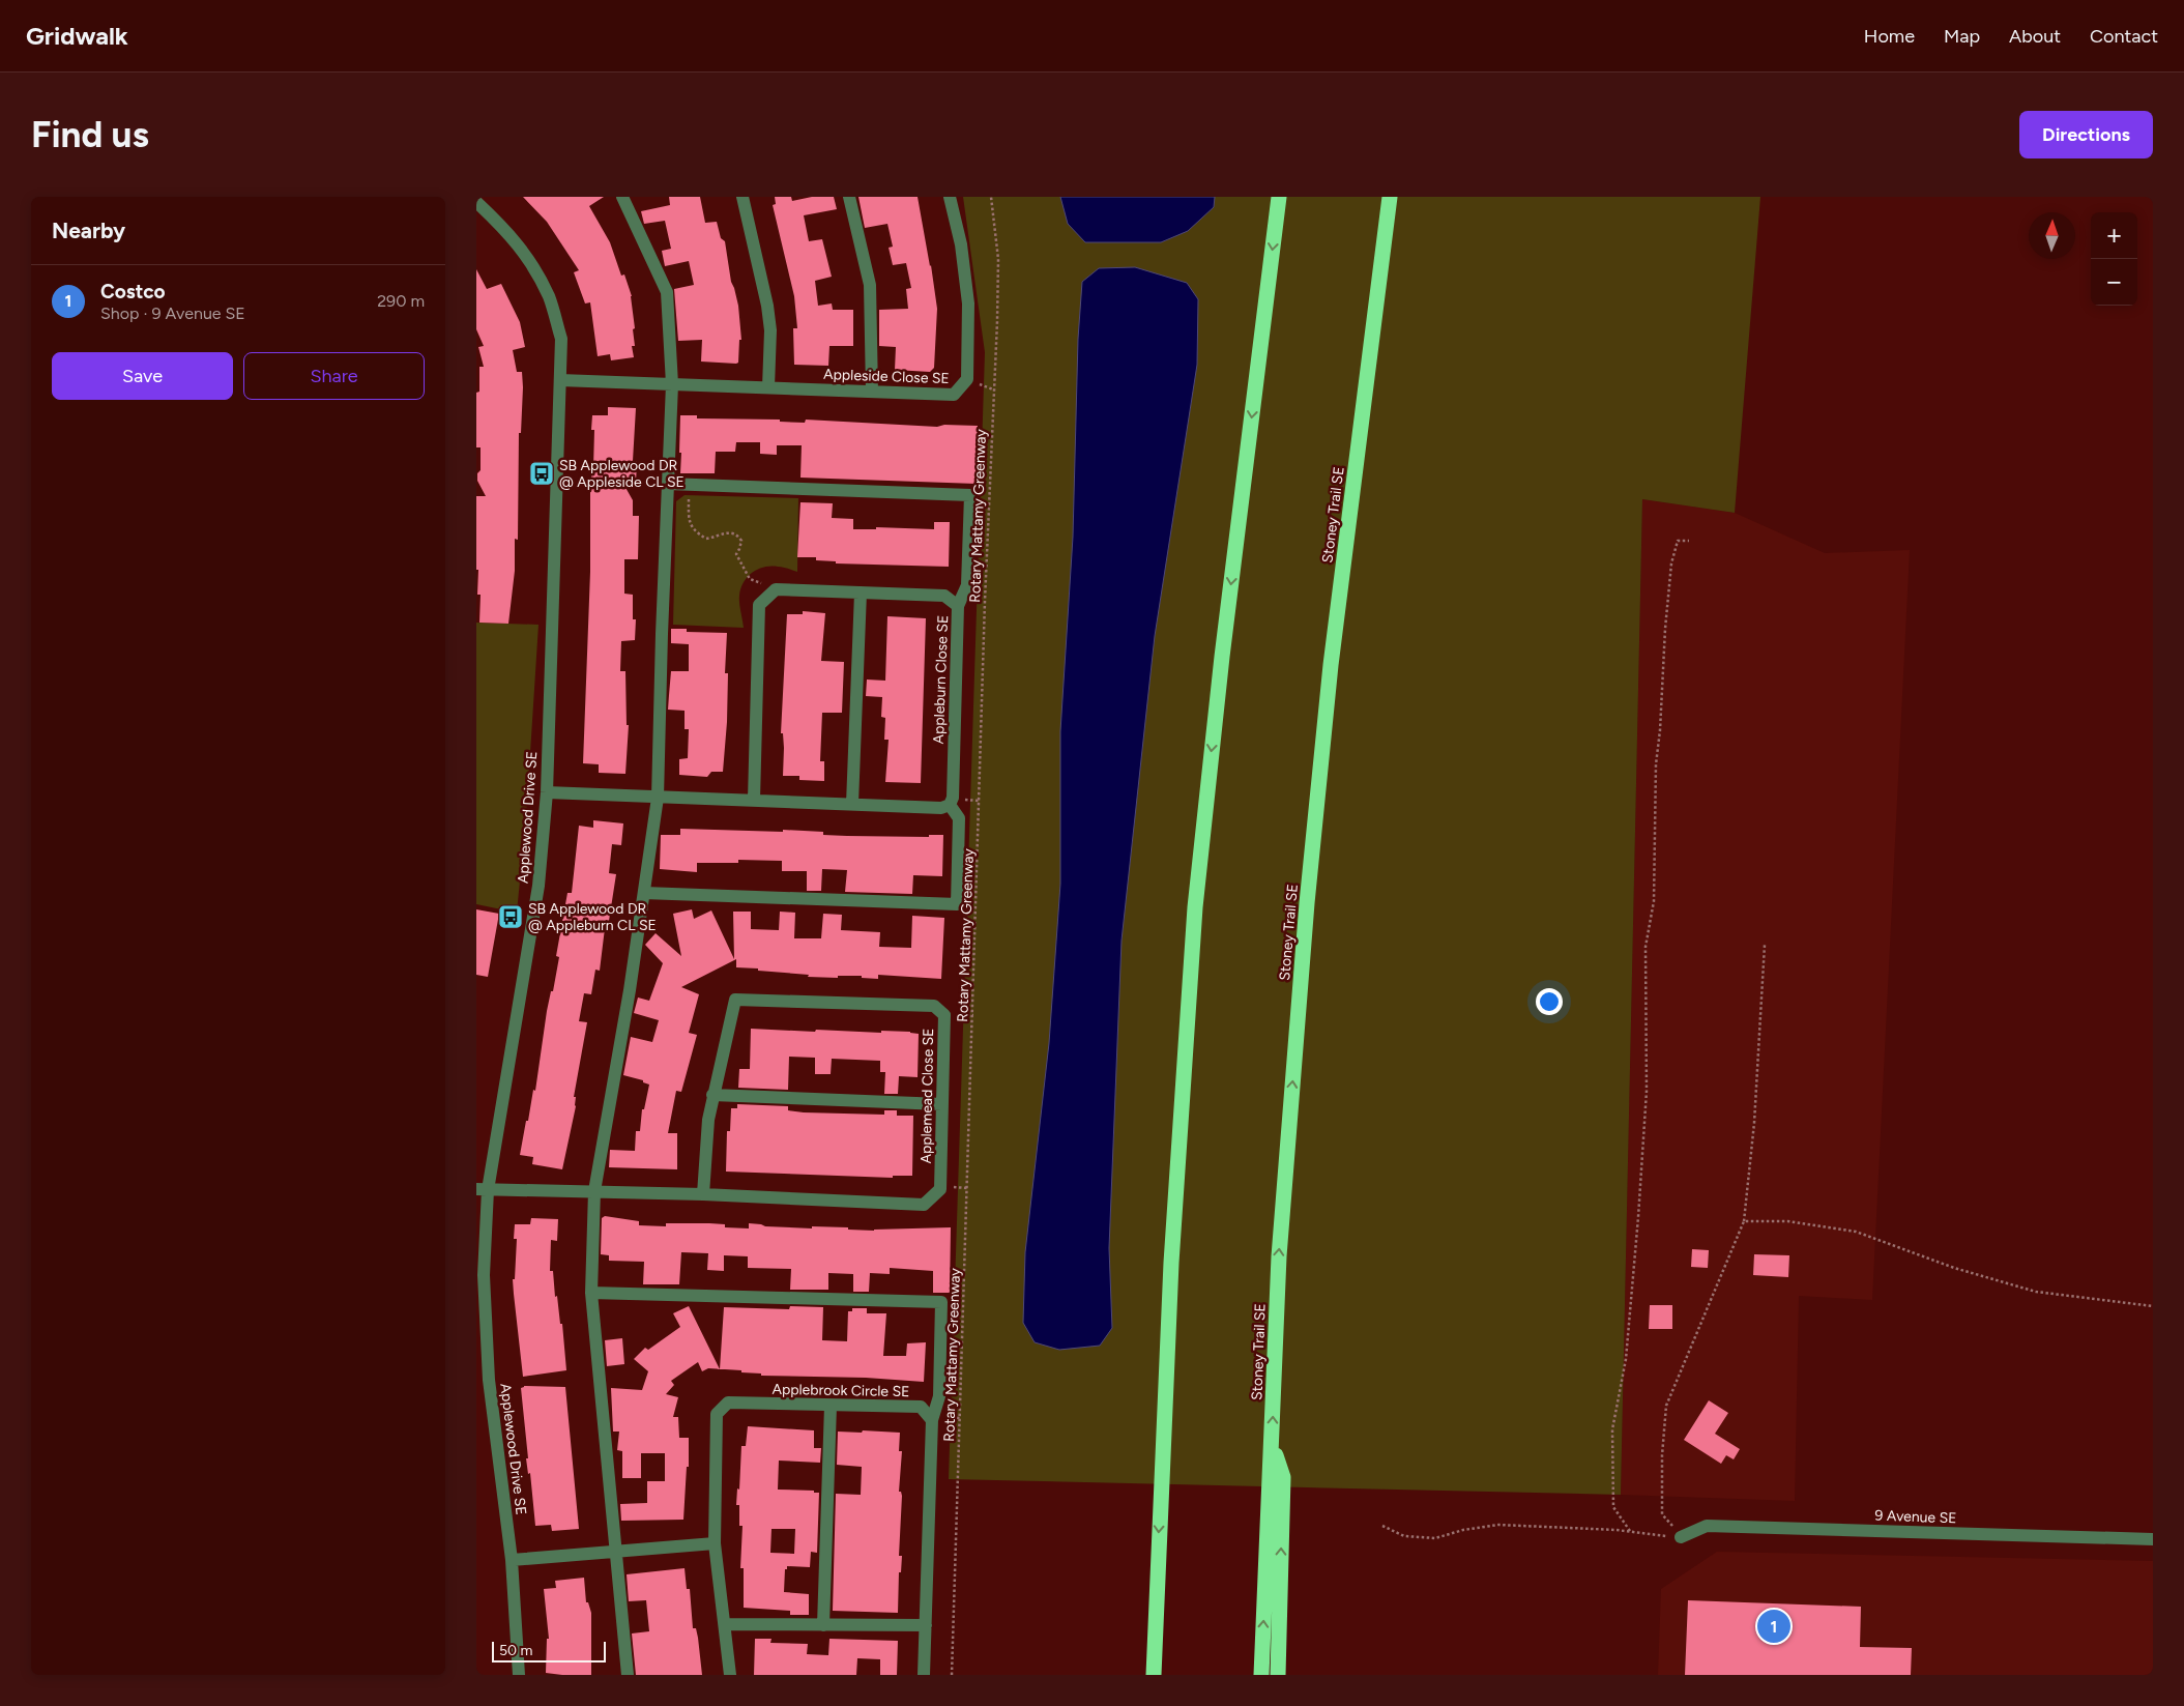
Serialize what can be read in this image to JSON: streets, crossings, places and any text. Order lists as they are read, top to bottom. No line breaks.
{"streets":{"highway":["Stoney Trail SE"],"street":["Appleside Close SE","Appleburn Close SE","Applewood Drive SE","Applemead Close SE","Applebrook Circle SE","9 Avenue SE"],"path":["Rotary Mattamy Greenway"]},"crossings":[["Appleside Close SE","Applewood Drive SE"],["Applewood Drive SE","Applemead Close SE"]],"places":{"bus stop":["SB Applewood DR @ Appleside CL SE","SB Applewood DR @ Appleburn CL SE"]},"scale_bar":"50 m","north":"top","page":{"header":"Gridwalk","nav":["Home","Map","About","Contact"],"buttons":["Directions",["Save","Share"]],"title":"Find us","heading":"Nearby","map_buttons":["+","−"],"list":[{"mark":"1","name":"Costco","note":"Shop · 9 Avenue SE","value":"290 m"}],"pins":"1","scale":"50 m"}}
